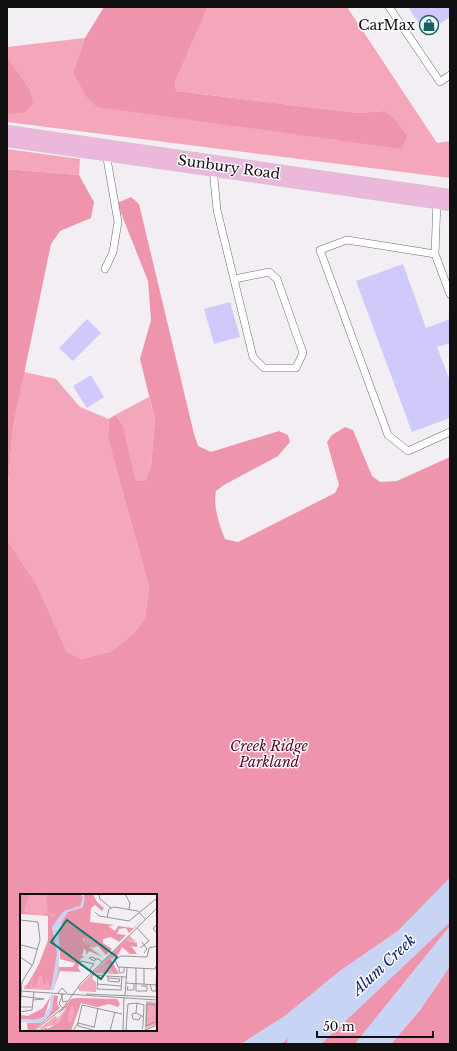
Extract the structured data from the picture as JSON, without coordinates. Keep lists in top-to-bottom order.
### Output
{
  "streets": {
    "main road": ["Sunbury Road"]
  },
  "water": ["Alum Creek"],
  "parks": ["Creek Ridge Parkland"],
  "places": {
    "shop": ["CarMax"]
  },
  "scale_bar": "50 m"
}
